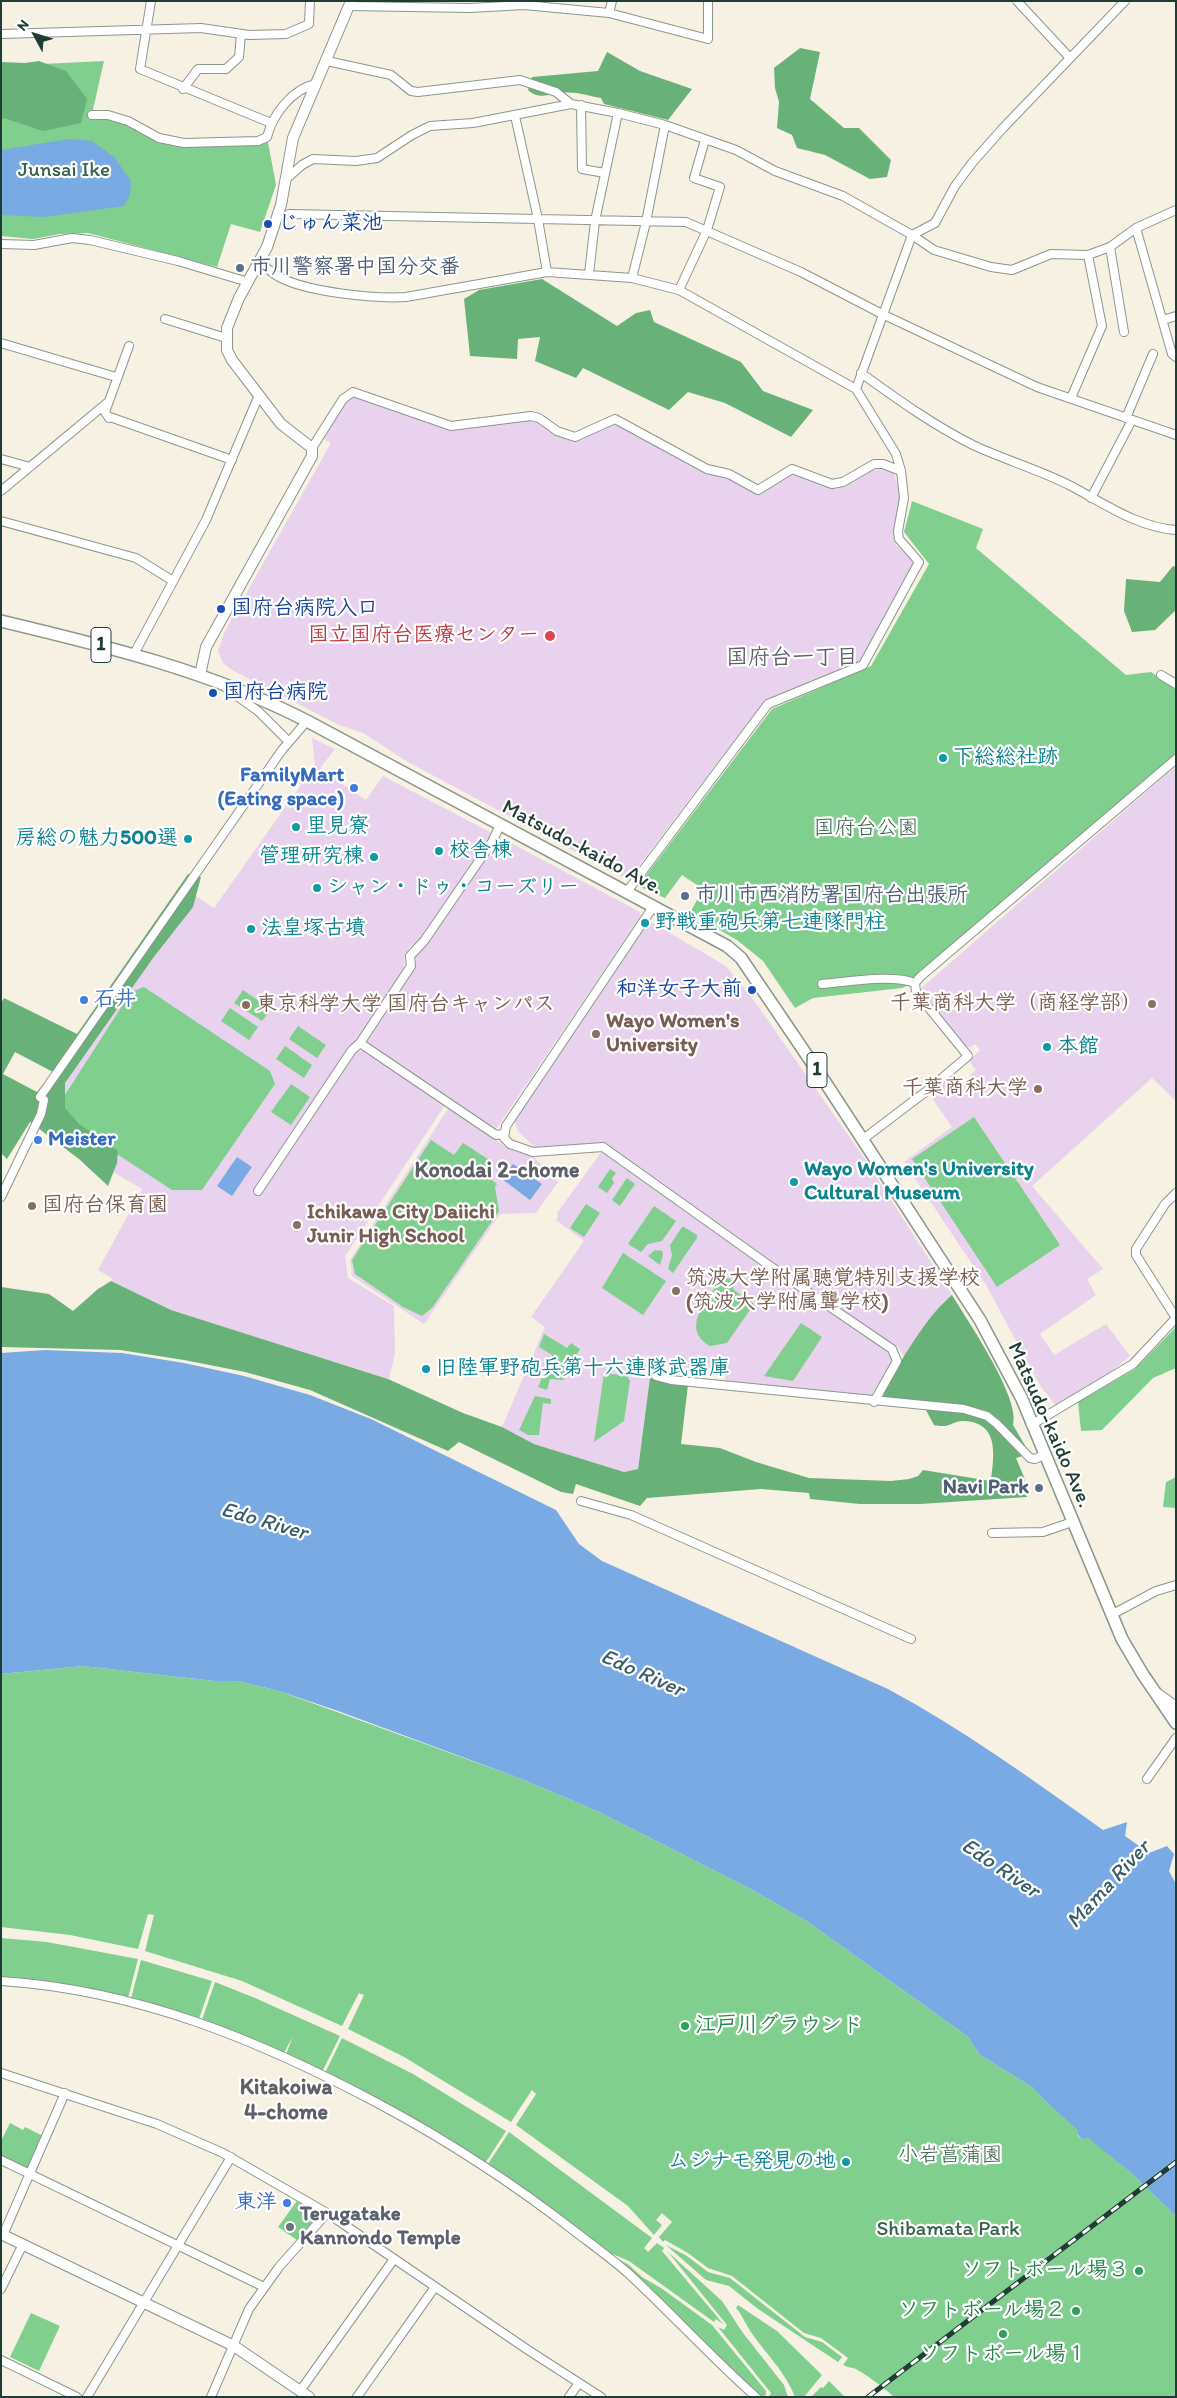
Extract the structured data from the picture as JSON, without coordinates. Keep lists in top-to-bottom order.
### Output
{
  "streets": {
    "main road": ["1", "Matsudo-kaido Ave."]
  },
  "districts": ["国府台一丁目", "Konodai 2-chome", "Kitakoiwa 4-chome"],
  "water": ["Edo River", "Mama River"],
  "parks": [
    "Junsai Ike",
    "国府台公園",
    "小岩菖蒲園",
    "Shibamata Park"
  ],
  "places": [
    "じゅん菜池",
    "市川警察署中国分交番",
    "国府台病院入口",
    "国立国府台医療センター",
    "国府台病院",
    "下総総社跡",
    "FamilyMart (Eating space)",
    "里見寮",
    "房総の魅力500選",
    "校舎棟",
    "管理研究棟",
    "シャン・ドゥ・コーズリー",
    "市川市西消防署国府台出張所",
    "野戦重砲兵第七連隊門柱",
    "法皇塚古墳",
    "和洋女子大前",
    "石井",
    "千葉商科大学（商経学部）",
    "東京科学大学 国府台キャンパス",
    "Wayo Women's University",
    "本館",
    "千葉商科大学",
    "Meister",
    "Wayo Women's University Cultural Museum",
    "国府台保育園",
    "Ichikawa City Daiichi Junir High School",
    "筑波大学附属聴覚特別支援学校 (筑波大学附属聾学校)",
    "旧陸軍野砲兵第十六連隊武器庫",
    "Navi Park",
    "江戸川グラウンド",
    "ムジナモ発見の地",
    "東洋",
    "Terugatake Kannondo Temple",
    "ソフトボール場３",
    "ソフトボール場２",
    "ソフトボール場１"
  ],
  "north": "top left"
}
